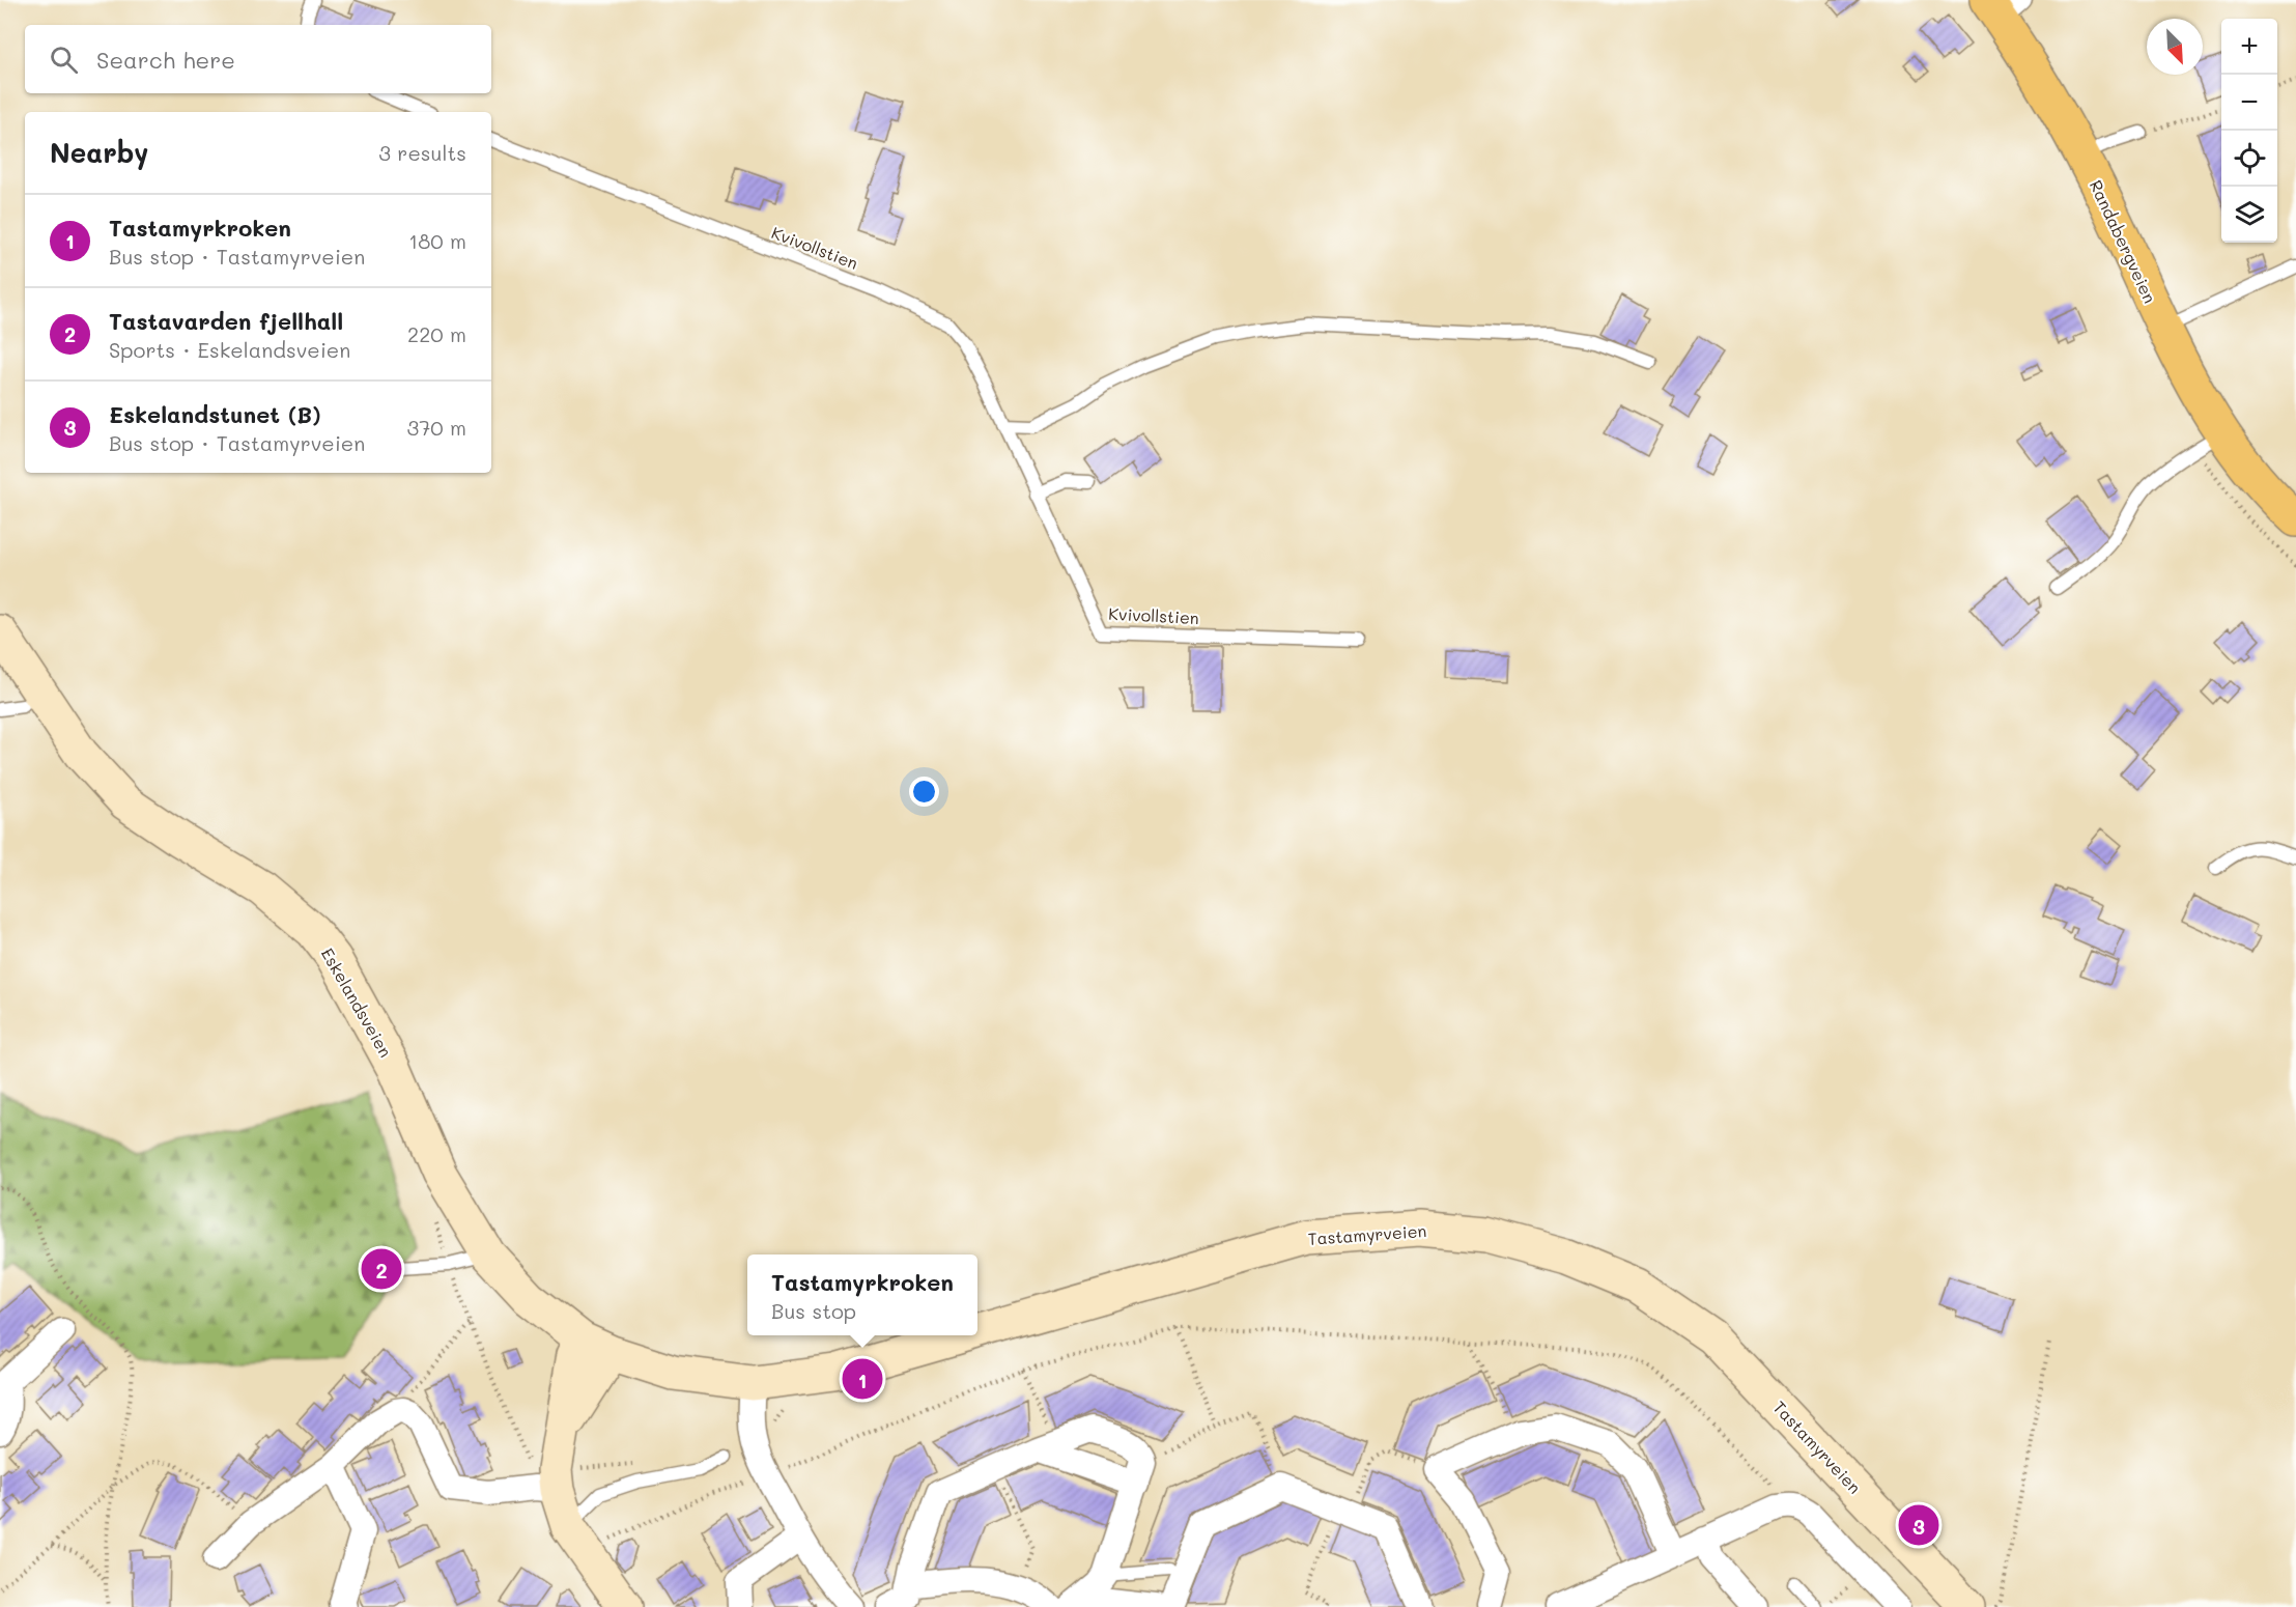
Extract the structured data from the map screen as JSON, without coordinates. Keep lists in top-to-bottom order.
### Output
{
  "streets": {
    "highway": ["Randabergveien"],
    "main road": ["Eskelandsveien", "Tastamyrveien"],
    "lane": ["Kvivollstien"]
  },
  "crossings": [
    ["Eskelandsveien", "Tastamyrveien"]
  ],
  "north": "bottom right",
  "page": {
    "map_buttons": ["+", "−"],
    "search": "Search here",
    "heading": ["Nearby", "3 results"],
    "list": [
      {
        "mark": "1",
        "name": "Tastamyrkroken",
        "note": "Bus stop · Tastamyrveien",
        "value": "180 m"
      },
      {
        "mark": "2",
        "name": "Tastavarden fjellhall",
        "note": "Sports · Eskelandsveien",
        "value": "220 m"
      },
      {
        "mark": "3",
        "name": "Eskelandstunet (B)",
        "note": "Bus stop · Tastamyrveien",
        "value": "370 m"
      }
    ],
    "pins": ["2", "1", "3"],
    "popup": ["Tastamyrkroken", "Bus stop"]
  }
}
